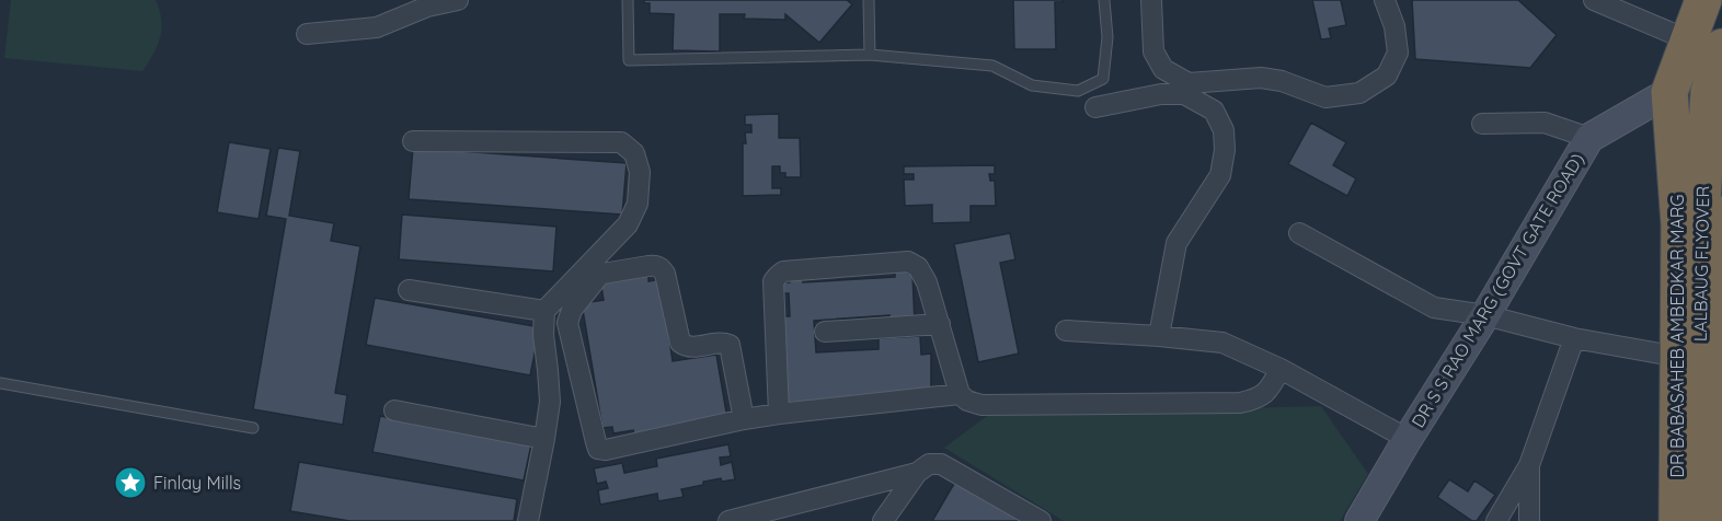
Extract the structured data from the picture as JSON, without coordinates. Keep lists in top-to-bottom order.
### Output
{
  "streets": {
    "highway": ["LALBAUG FLYOVER", "DR BABASAHEB AMBEDKAR MARG"],
    "main road": ["DR S S RAO MARG (GOVT GATE ROAD)"]
  },
  "crossings": [
    ["LALBAUG FLYOVER", "DR BABASAHEB AMBEDKAR MARG"],
    ["DR S S RAO MARG (GOVT GATE ROAD)", "DR BABASAHEB AMBEDKAR MARG"]
  ],
  "places": {
    "place": ["Finlay Mills"]
  }
}
